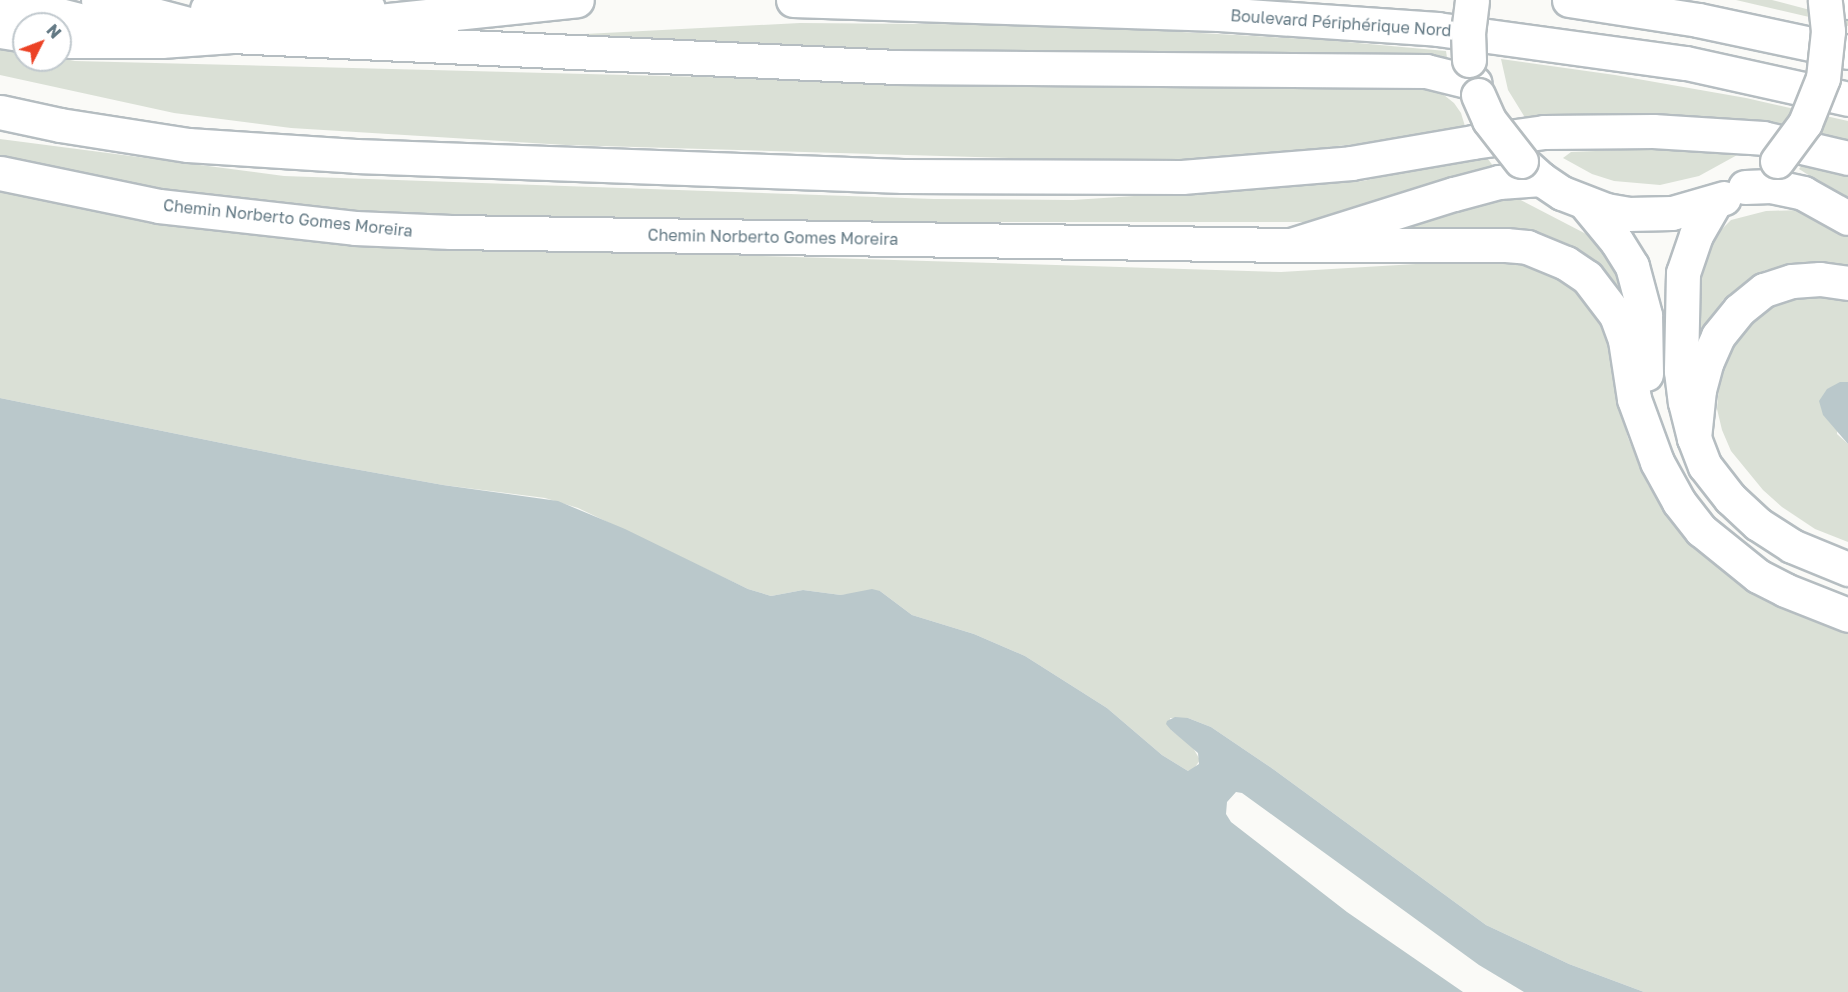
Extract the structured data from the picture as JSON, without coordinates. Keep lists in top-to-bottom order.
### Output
{
  "streets": {
    "main road": ["Boulevard Périphérique Nord", "Chemin Norberto Gomes Moreira"]
  },
  "north": "top right"
}
